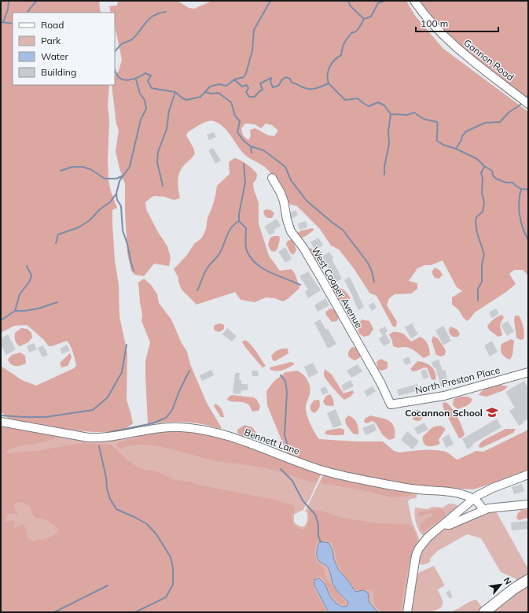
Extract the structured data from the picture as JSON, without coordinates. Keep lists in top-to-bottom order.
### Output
{
  "streets": {
    "street": [
      "Gannon Road",
      "West Cooper Avenue",
      "North Preston Place",
      "Bennett Lane"
    ]
  },
  "crossings": [
    ["West Cooper Avenue", "North Preston Place"]
  ],
  "places": {
    "school or university": ["Cocannon School"]
  },
  "legend": [
    "Road",
    "Park",
    "Water",
    "Building"
  ],
  "scale_bar": "100 m",
  "north": "top right"
}
